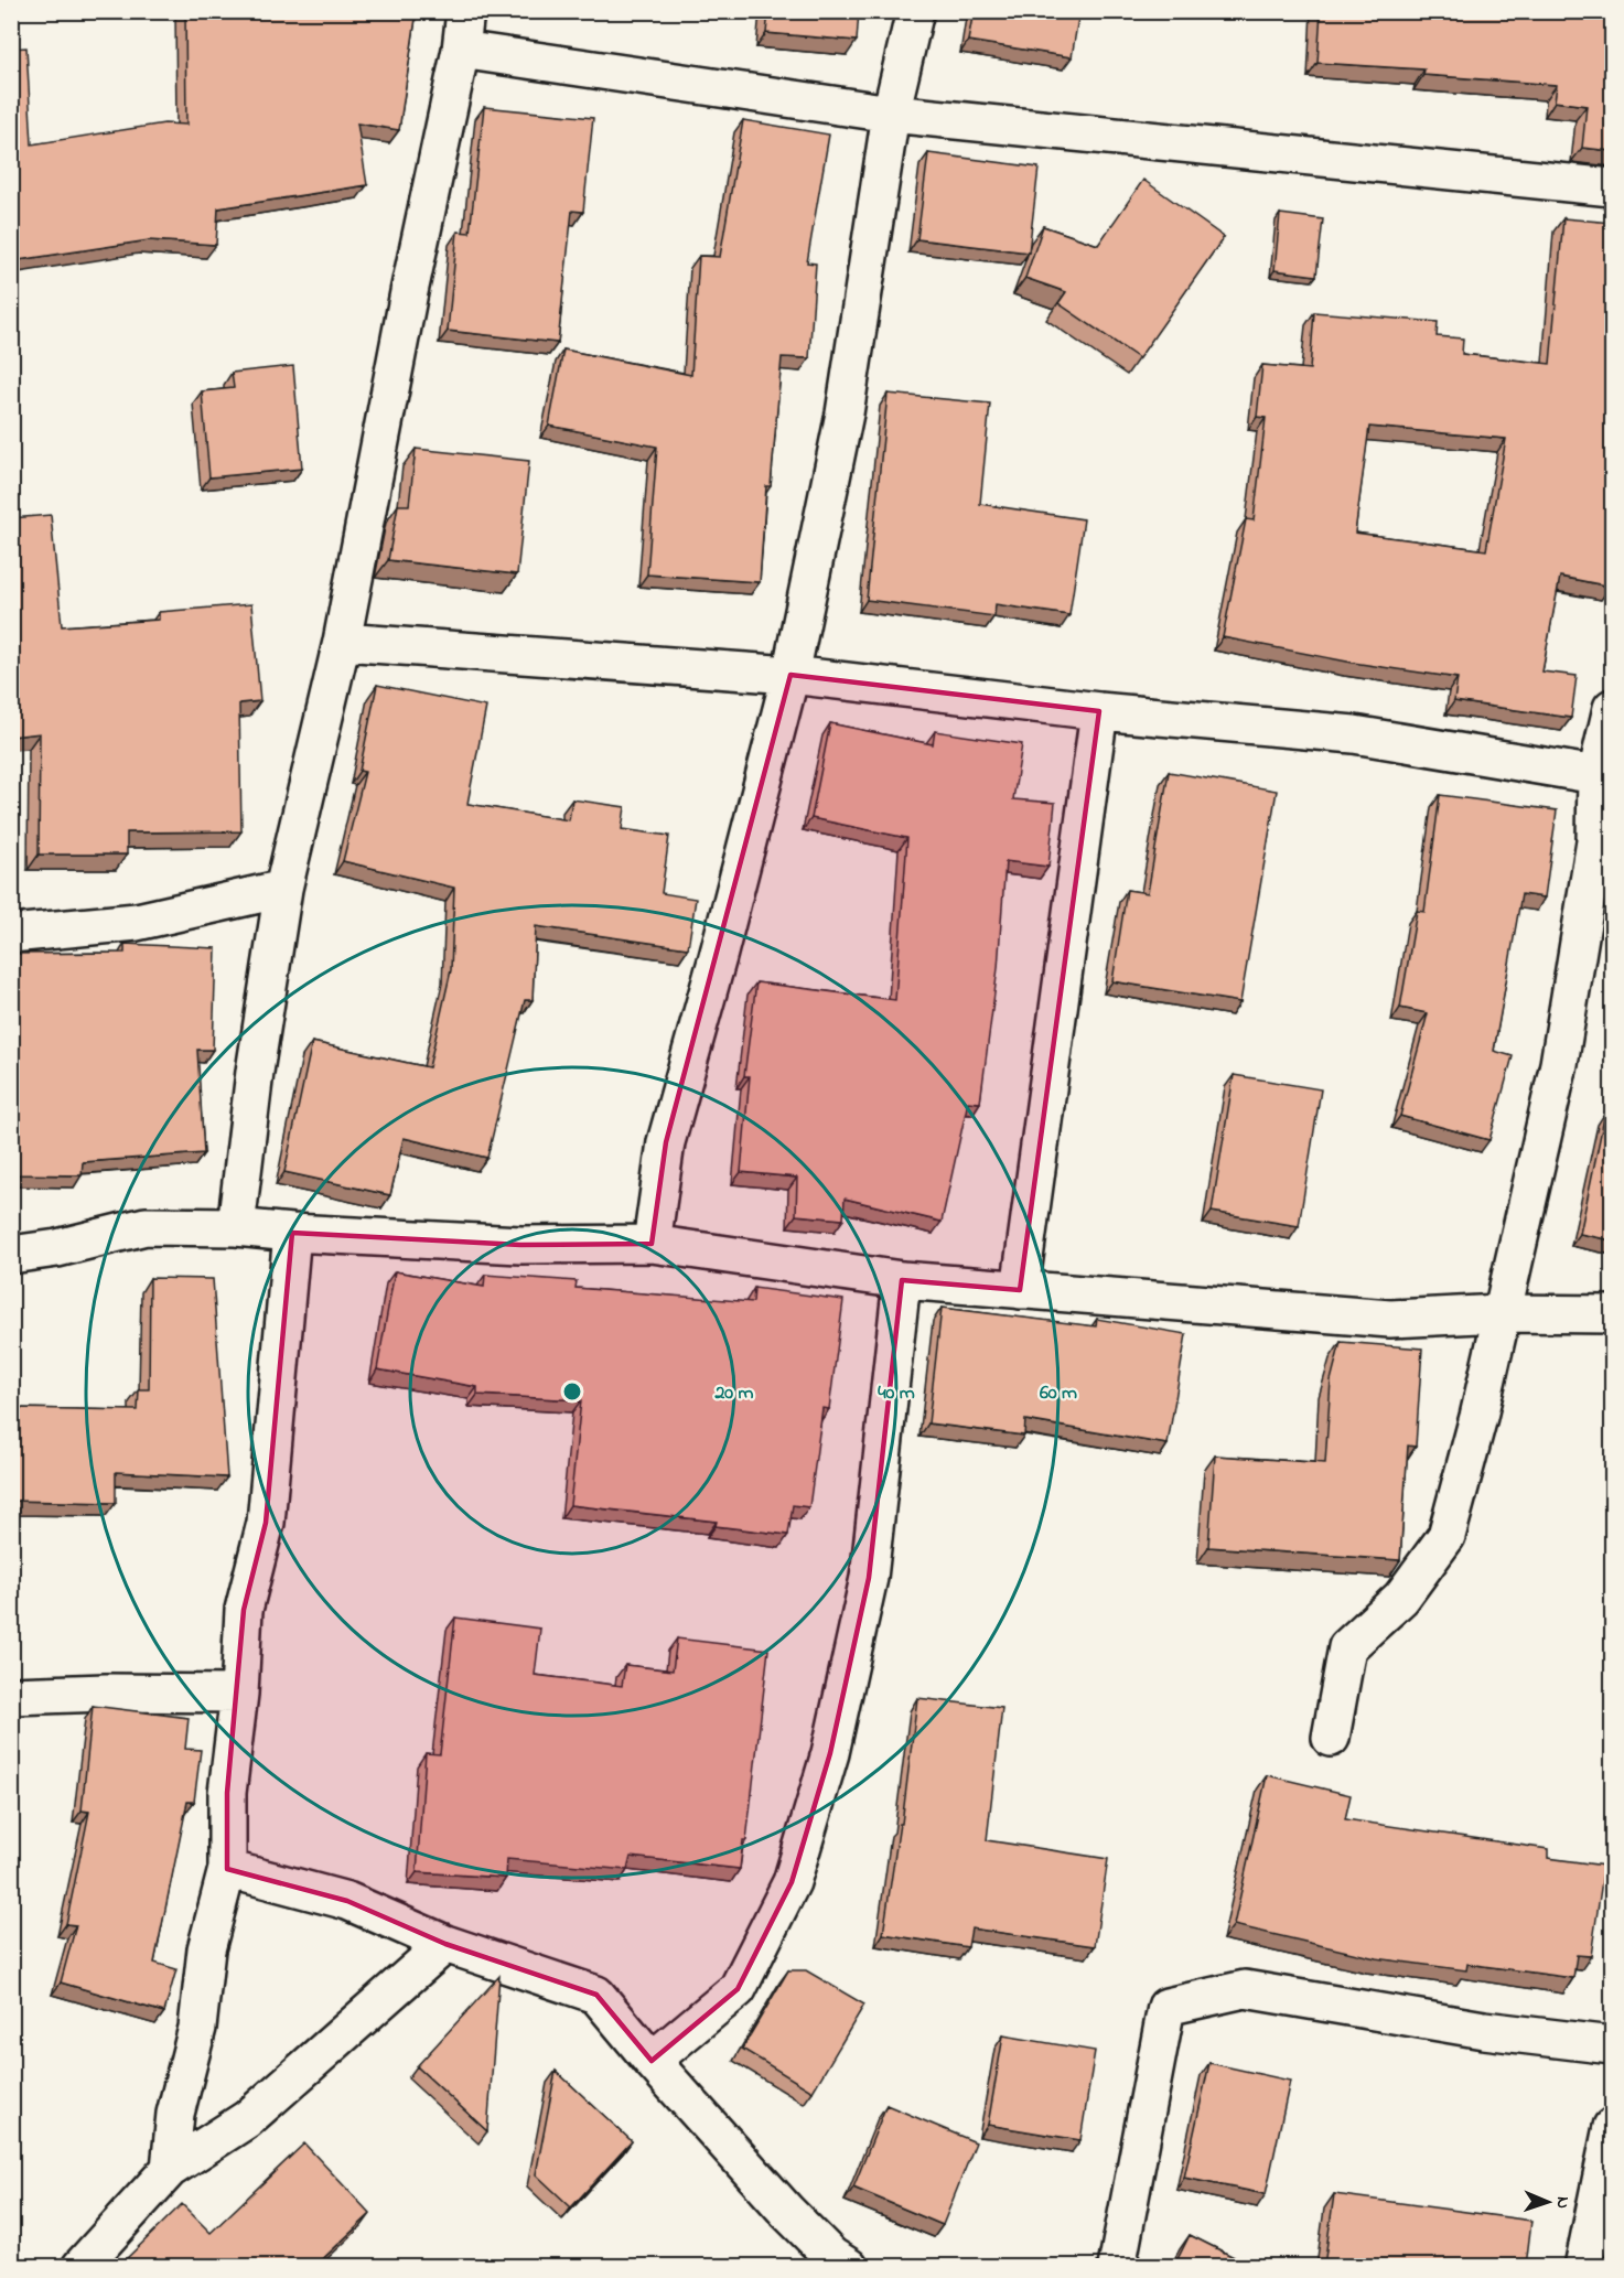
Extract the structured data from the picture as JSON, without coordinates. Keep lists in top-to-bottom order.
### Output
{
  "north": "right",
  "rings": ["20 m", "40 m", "60 m"]
}
